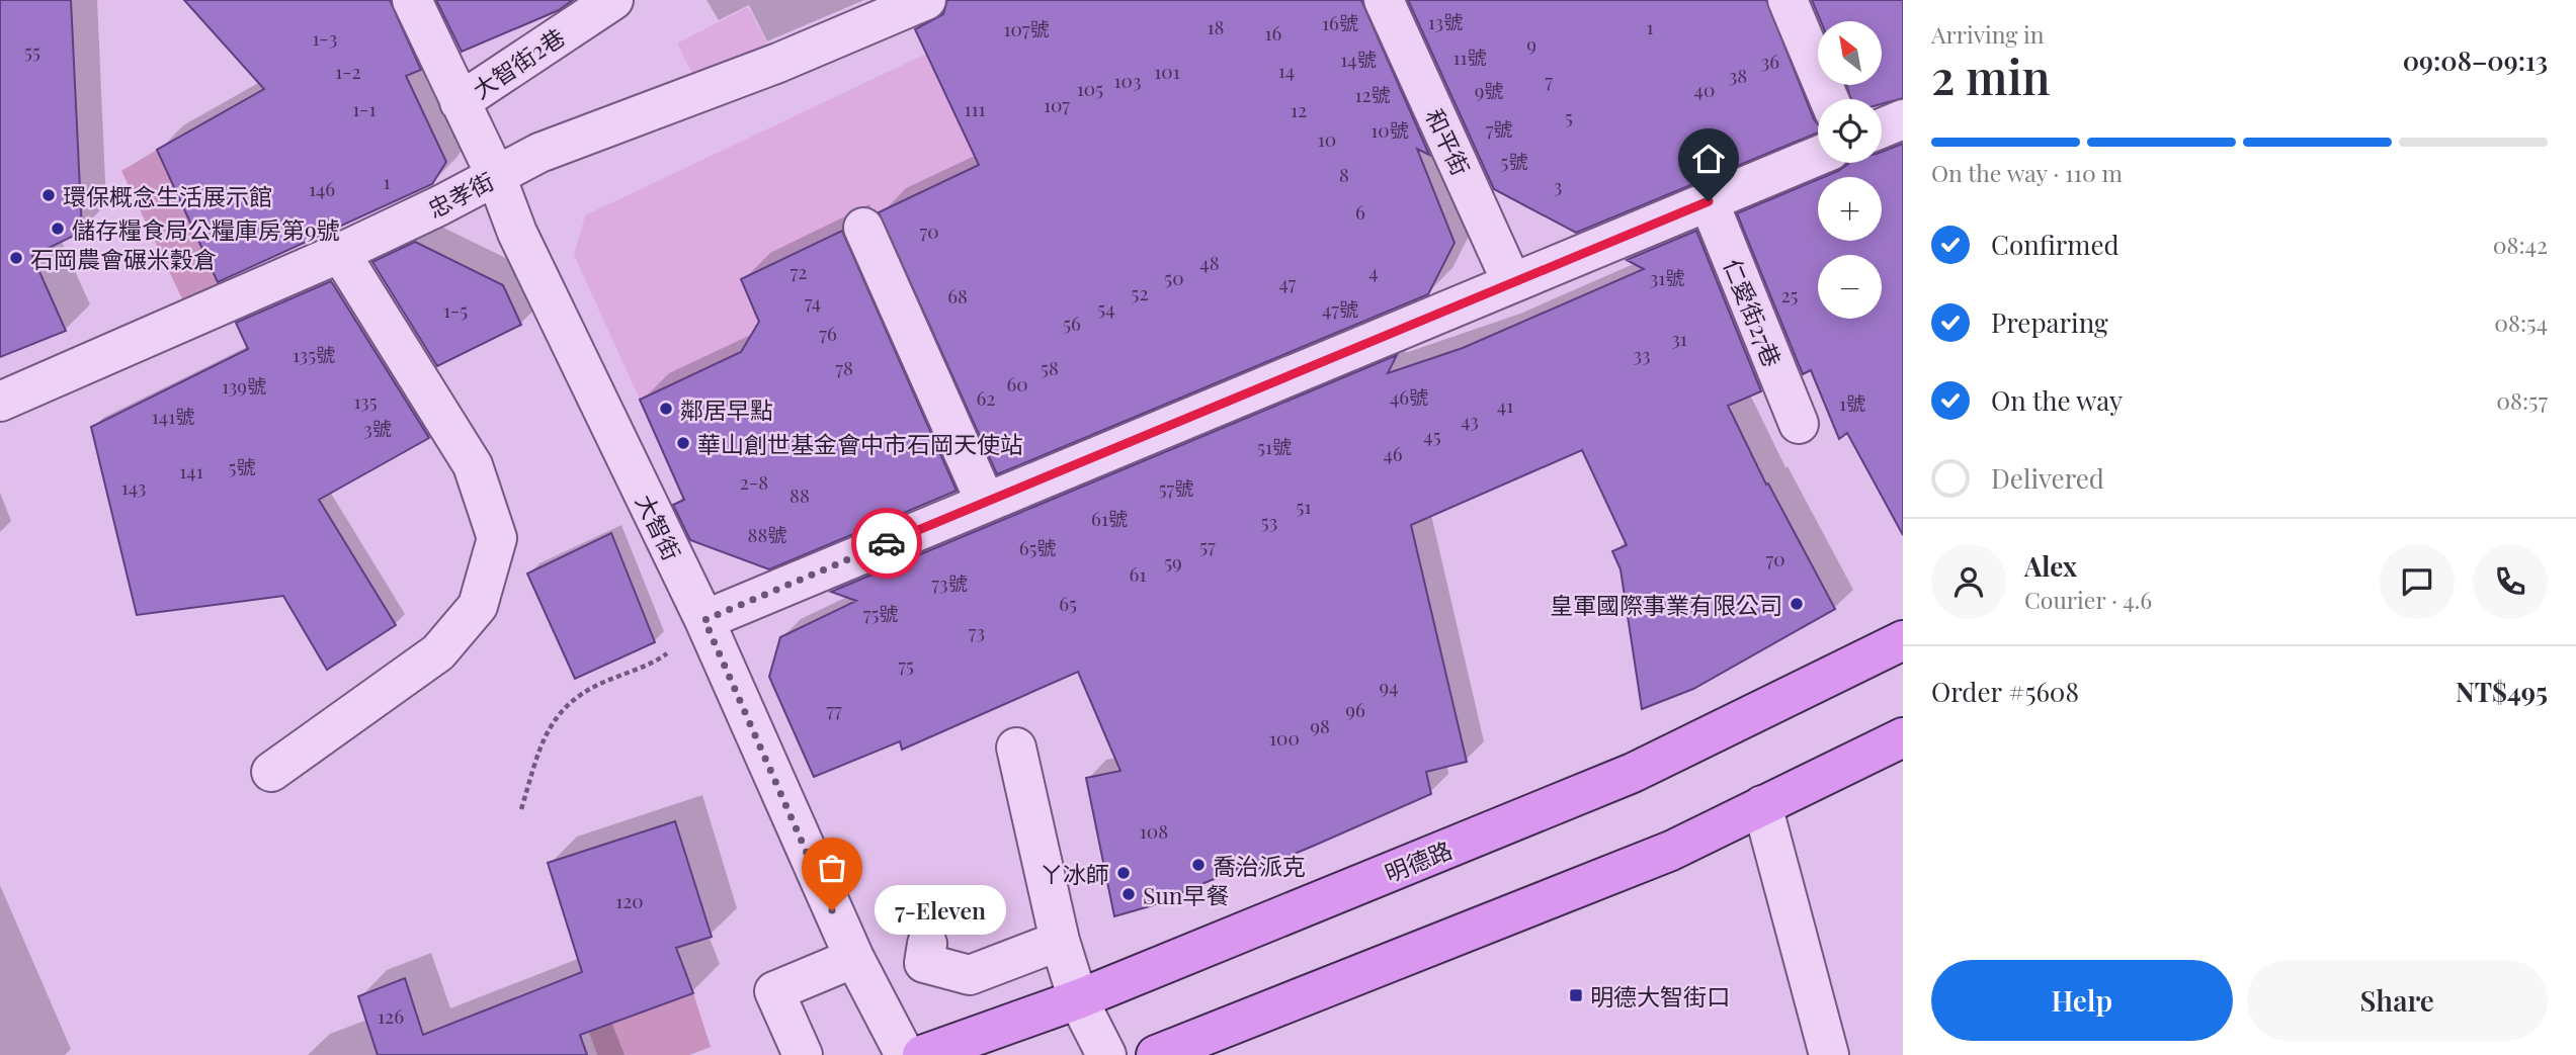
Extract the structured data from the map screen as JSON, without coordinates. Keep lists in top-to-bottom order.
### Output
{
  "streets": {
    "main road": ["明德路"],
    "street": [
      "大智街2巷",
      "和平街",
      "忠孝街",
      "仁愛街27巷",
      "大智街"
    ]
  },
  "crossings": [
    ["大智街2巷", "大智街"],
    ["忠孝街", "大智街"]
  ],
  "places": {
    "other": [
      "環保概念生活展示館",
      "儲存糧食局公糧庫房第9號",
      "石岡農會碾米穀倉",
      "鄰居早點",
      "華山創世基金會中市石岡天使站",
      "皇軍國際事業有限公司",
      "喬治派克",
      "ㄚ冰師",
      "Sun早餐",
      "7-Eleven"
    ],
    "transit": ["明德大智街口"]
  },
  "house_numbers": [
    "13號",
    "16號",
    "18",
    "1",
    "107號",
    "16",
    "1-3",
    "9",
    "55",
    "11號",
    "14號",
    "36",
    "14",
    "1-2",
    "101",
    "38",
    "103",
    "7",
    "105",
    "40",
    "9號",
    "12號",
    "107",
    "1-1",
    "111",
    "12",
    "5",
    "7號",
    "10號",
    "10",
    "5號",
    "8",
    "1",
    "3",
    "146",
    "6",
    "70",
    "48",
    "72",
    "4",
    "50",
    "31號",
    "47",
    "52",
    "25",
    "68",
    "74",
    "54",
    "47號",
    "1-5",
    "56",
    "76",
    "31",
    "135號",
    "33",
    "78",
    "58",
    "60",
    "139號",
    "46號",
    "62",
    "135",
    "1號",
    "41",
    "141號",
    "43",
    "3號",
    "45",
    "51號",
    "46",
    "5號",
    "141",
    "2-8",
    "143",
    "57號",
    "88",
    "51",
    "61號",
    "53",
    "88號",
    "57",
    "65號",
    "70",
    "59",
    "61",
    "73號",
    "65",
    "75號",
    "73",
    "75",
    "94",
    "77",
    "96",
    "98",
    "100",
    "108",
    "120",
    "126"
  ],
  "north": "top left",
  "page": {
    "heading": ["2 min", "Arriving in", "09:08–09:13"],
    "panel": [
      "Alex",
      "Courier · 4.6",
      "Order #5608",
      "NT$495"
    ],
    "map_buttons": ["+", "−"],
    "bar": "On the way · 110 m",
    "list": [
      ["Confirmed", "08:42"],
      ["Preparing", "08:54"],
      ["On the way", "08:57"],
      "Delivered"
    ],
    "bubble": "7-Eleven",
    "buttons": ["Help", "Share"]
  }
}
